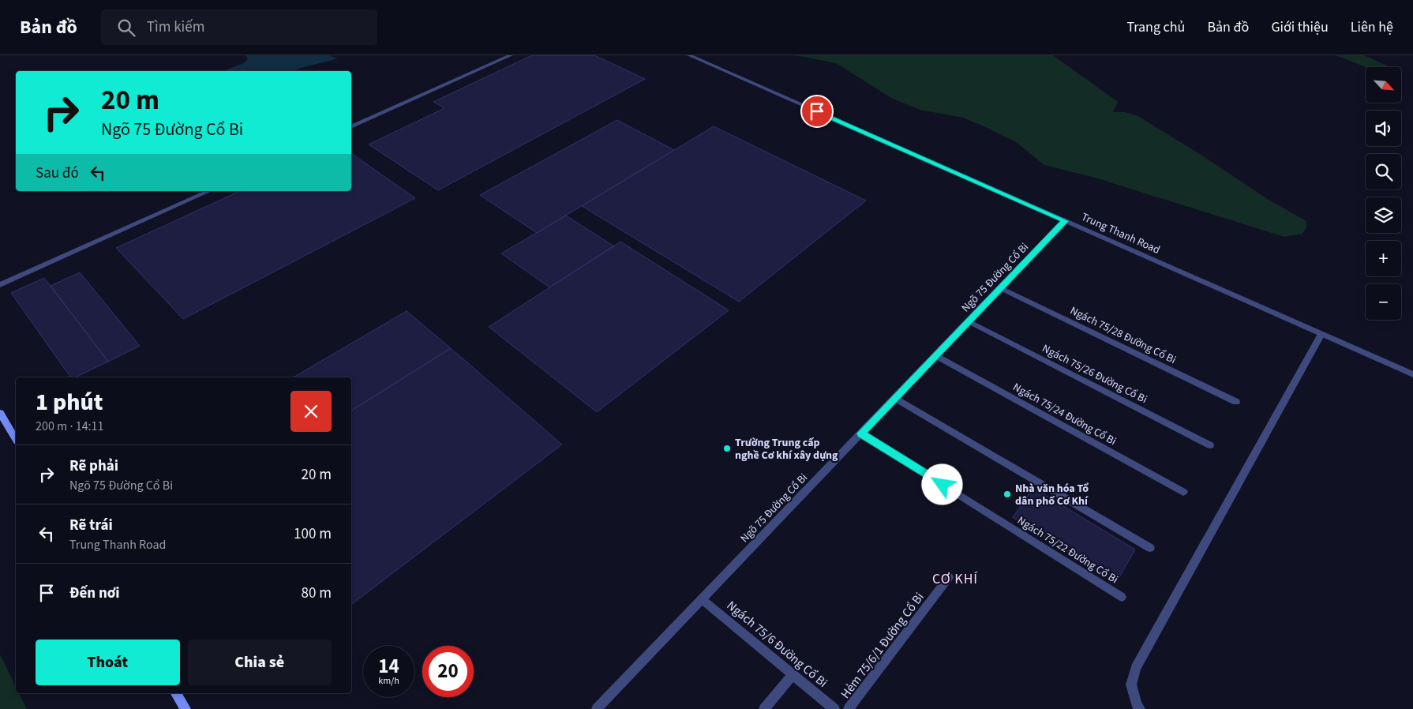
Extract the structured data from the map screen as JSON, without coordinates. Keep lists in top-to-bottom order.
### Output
{
  "streets": {
    "street": [
      "Trung Thanh Road",
      "Ngõ 75 Đường Cổ Bi",
      "Ngách 75/28 Đường Cổ Bi",
      "Ngách 75/26 Đường Cổ Bi",
      "Ngách 75/24 Đường Cổ Bi",
      "Ngách 75/22 Đường Cổ Bi",
      "Ngách 75/6 Đường Cổ Bi",
      "Hẻm 75/6/1 Đường Cổ Bi"
    ]
  },
  "crossings": [
    ["Trung Thanh Road", "Ngõ 75 Đường Cổ Bi"],
    ["Ngõ 75 Đường Cổ Bi", "Ngách 75/28 Đường Cổ Bi"],
    ["Ngõ 75 Đường Cổ Bi", "Ngách 75/26 Đường Cổ Bi"],
    ["Ngõ 75 Đường Cổ Bi", "Ngách 75/24 Đường Cổ Bi"],
    ["Ngõ 75 Đường Cổ Bi", "Ngách 75/22 Đường Cổ Bi"],
    ["Ngõ 75 Đường Cổ Bi", "Ngách 75/6 Đường Cổ Bi"]
  ],
  "districts": ["CƠ KHÍ"],
  "places": ["Trường Trung cấp nghề Cơ khí xây dựng", "Nhà văn hóa Tổ dân phố Cơ Khí"],
  "north": "bottom right",
  "page": {
    "header": "Bản đồ",
    "search": "Tìm kiếm",
    "nav": [
      "Trang chủ",
      "Bản đồ",
      "Giới thiệu",
      "Liên hệ"
    ],
    "map_buttons": ["+", "−"],
    "turn": ["20 m", "Ngõ 75 Đường Cổ Bi"],
    "then": "Sau đó",
    "heading": ["1 phút", "200 m · 14:11"],
    "list": [
      {
        "name": "Rẽ phải",
        "note": "Ngõ 75 Đường Cổ Bi",
        "value": "20 m"
      },
      {
        "name": "Rẽ trái",
        "note": "Trung Thanh Road",
        "value": "100 m"
      },
      {
        "name": "Đến nơi",
        "value": "80 m"
      }
    ],
    "buttons": ["Thoát", "Chia sẻ"],
    "speed": "14 km/h",
    "limit": "20"
  }
}
